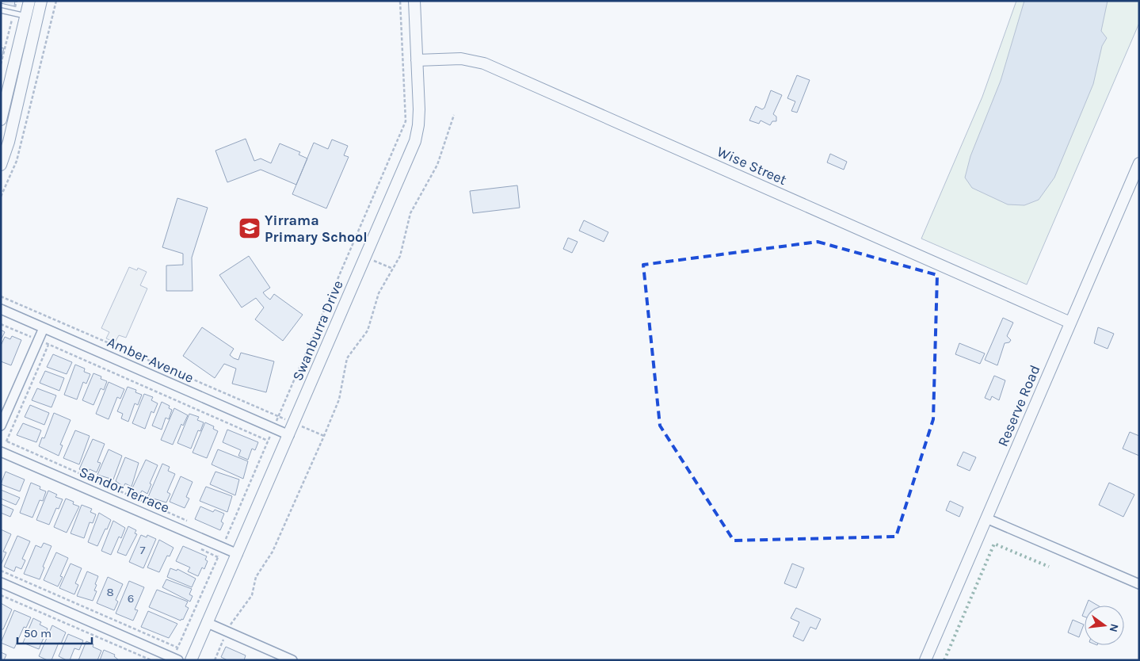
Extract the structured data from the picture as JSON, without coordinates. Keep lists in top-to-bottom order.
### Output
{
  "streets": {
    "street": [
      "Wise Street",
      "Swanburra Drive",
      "Amber Avenue",
      "Reserve Road",
      "Sandor Terrace"
    ]
  },
  "crossings": [
    ["Wise Street", "Swanburra Drive"],
    ["Wise Street", "Reserve Road"],
    ["Swanburra Drive", "Amber Avenue"],
    ["Swanburra Drive", "Sandor Terrace"]
  ],
  "places": {
    "school or university": ["Yirrama Primary School"]
  },
  "house_numbers": ["7", "8", "6"],
  "scale_bar": "50 m",
  "north": "right"
}
